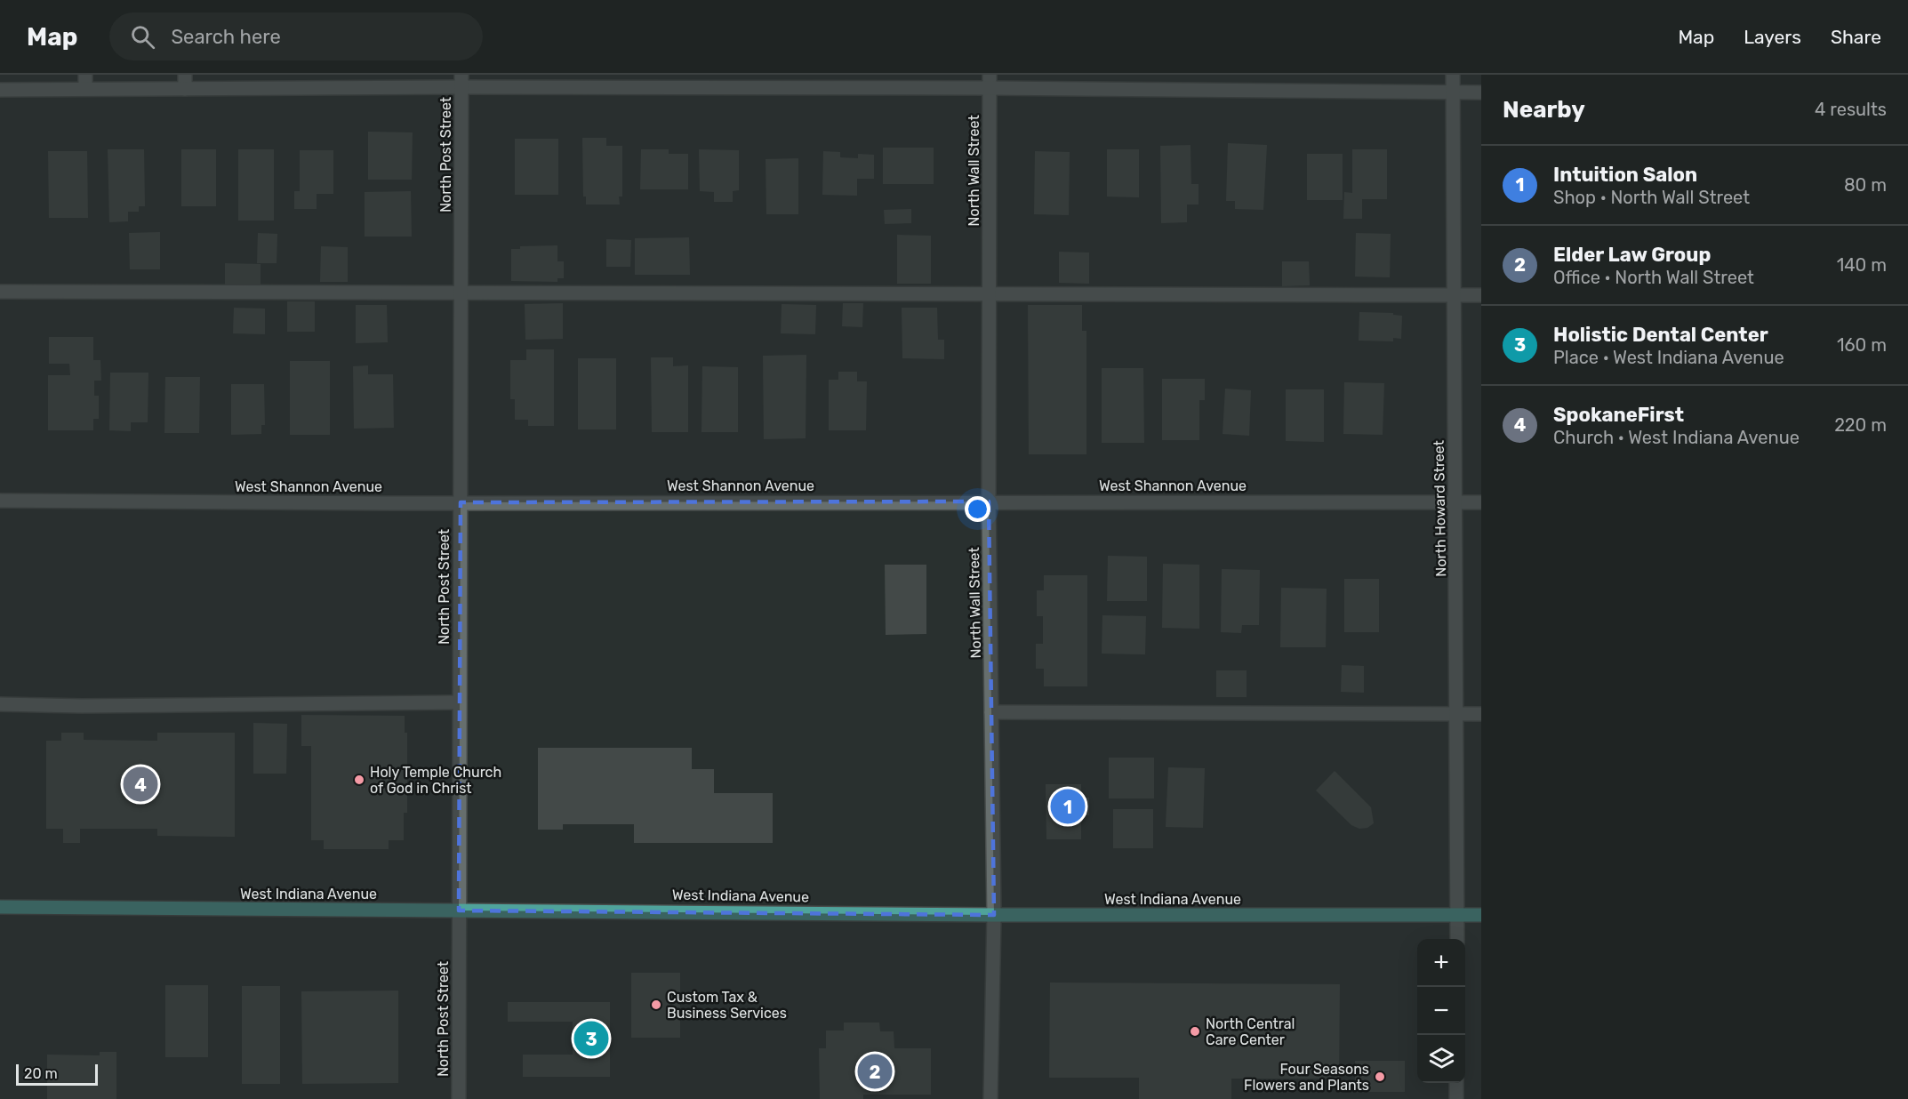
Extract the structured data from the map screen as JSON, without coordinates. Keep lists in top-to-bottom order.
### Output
{
  "streets": {
    "main road": ["West Indiana Avenue"],
    "street": [
      "North Post Street",
      "North Wall Street",
      "West Shannon Avenue",
      "North Howard Street"
    ]
  },
  "crossings": [
    ["North Post Street", "West Shannon Avenue"],
    ["North Post Street", "West Indiana Avenue"],
    ["North Wall Street", "West Shannon Avenue"],
    ["North Wall Street", "West Indiana Avenue"],
    ["West Shannon Avenue", "North Howard Street"],
    ["North Howard Street", "West Indiana Avenue"]
  ],
  "places": [
    "Holy Temple Church of God in Christ",
    "Custom Tax & Business Services",
    "North Central Care Center",
    "Four Seasons Flowers and Plants"
  ],
  "scale_bar": "20 m",
  "page": {
    "header": "Map",
    "search": "Search here",
    "nav": ["Map", "Layers", "Share"],
    "heading": ["Nearby", "4 results"],
    "list": [
      {
        "mark": "1",
        "name": "Intuition Salon",
        "note": "Shop · North Wall Street",
        "value": "80 m"
      },
      {
        "mark": "2",
        "name": "Elder Law Group",
        "note": "Office · North Wall Street",
        "value": "140 m"
      },
      {
        "mark": "3",
        "name": "Holistic Dental Center",
        "note": "Place · West Indiana Avenue",
        "value": "160 m"
      },
      {
        "mark": "4",
        "name": "SpokaneFirst",
        "note": "Church · West Indiana Avenue",
        "value": "220 m"
      }
    ],
    "pins": [
      "4",
      "1",
      "3",
      "2"
    ],
    "map_buttons": ["+", "−"],
    "scale": "20 m"
  }
}
